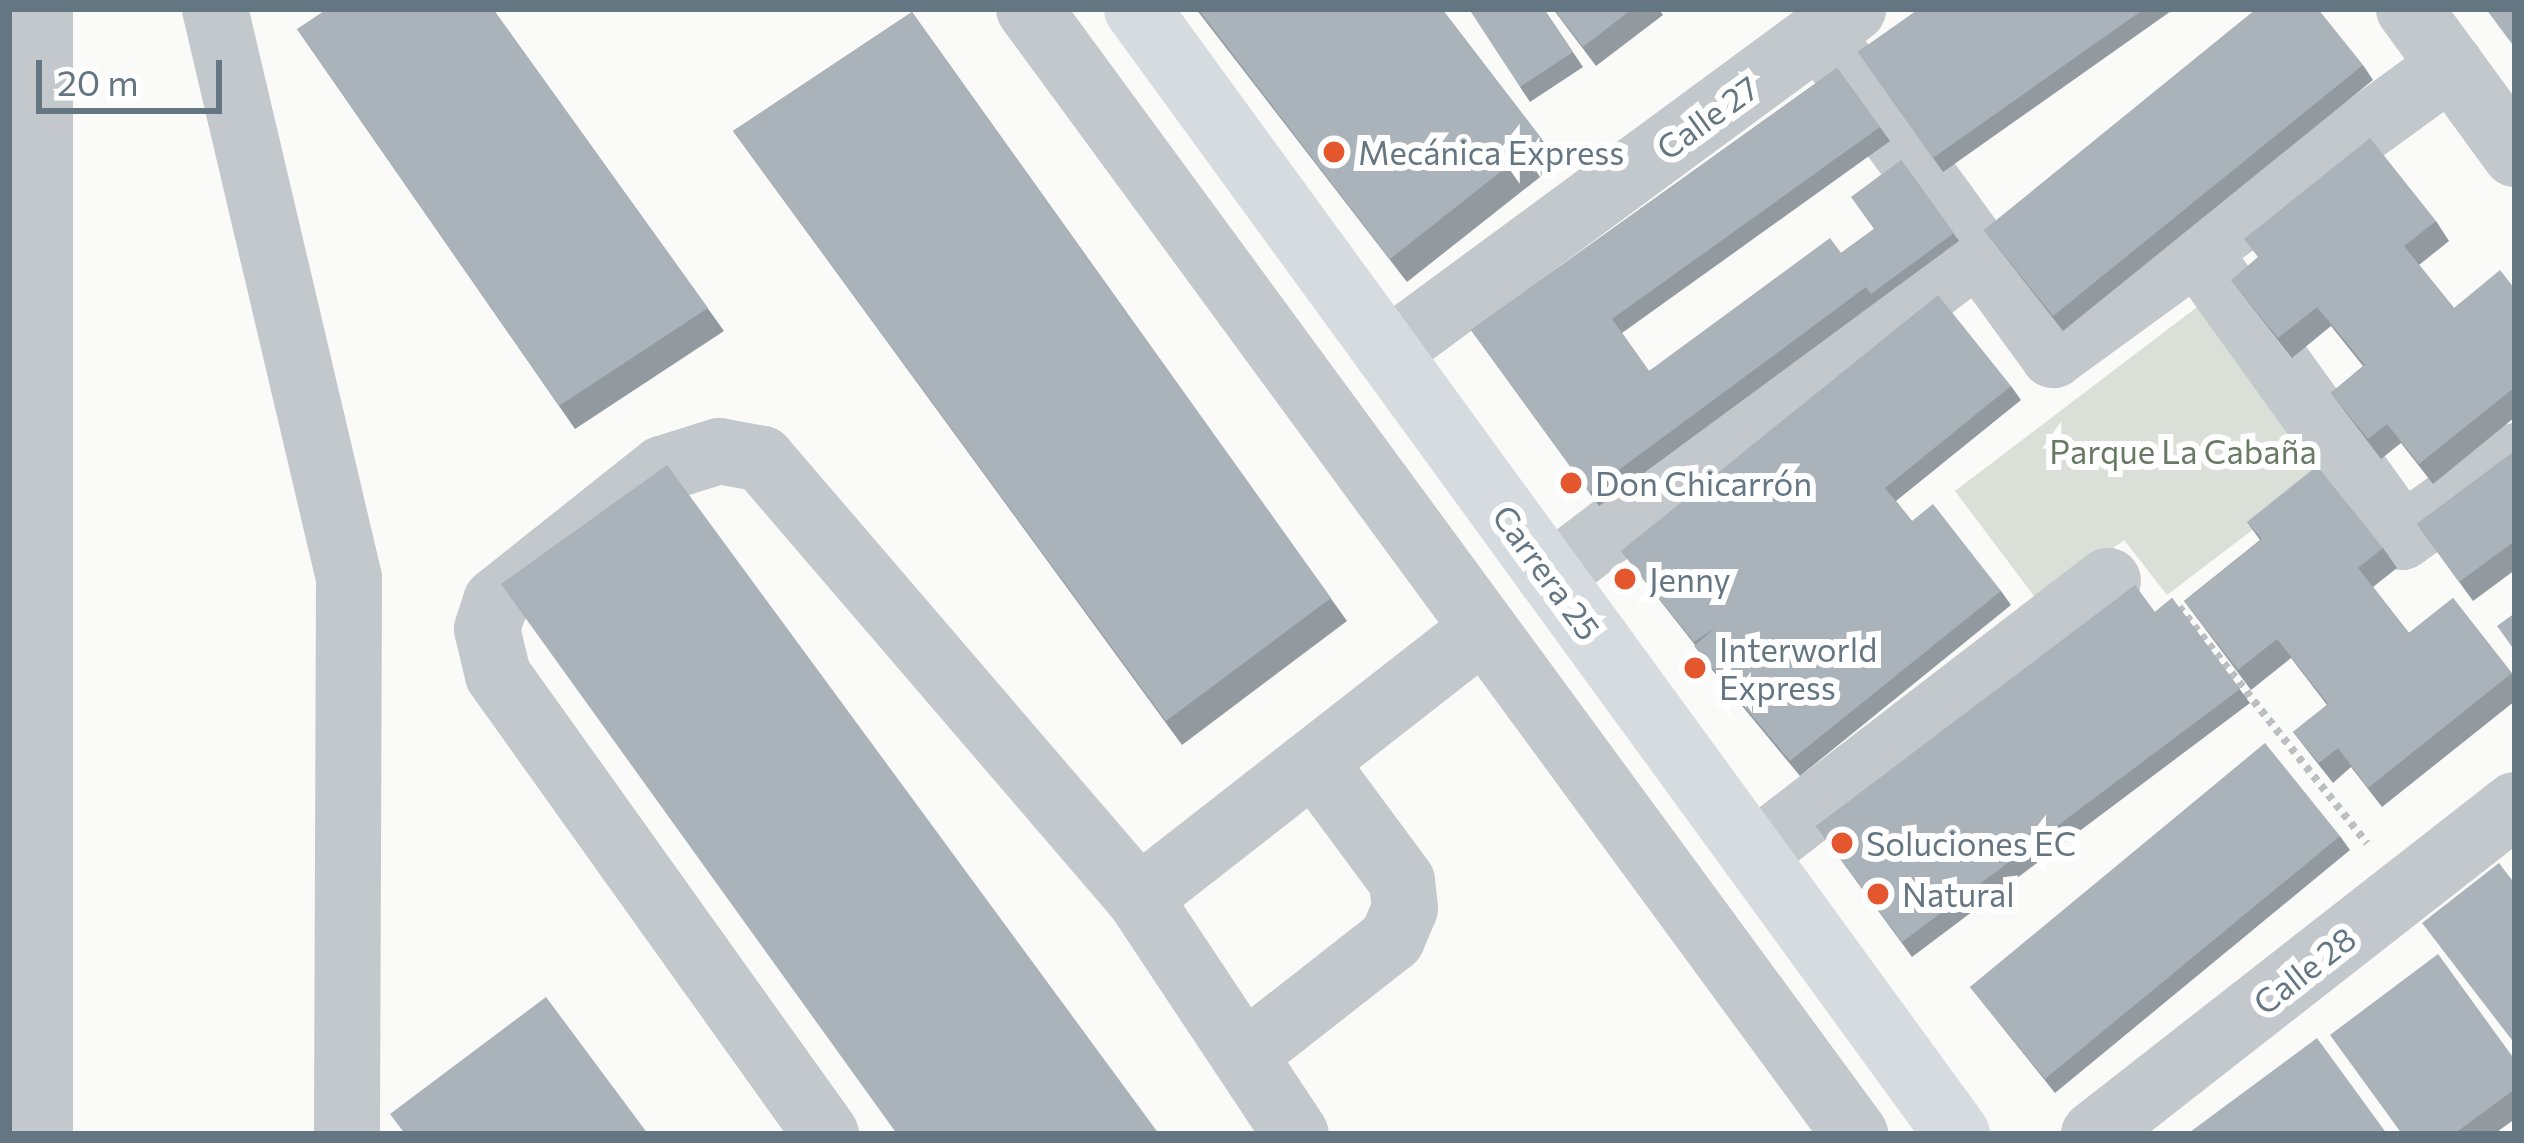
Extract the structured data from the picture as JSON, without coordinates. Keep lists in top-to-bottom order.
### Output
{
  "streets": {
    "main road": ["Carrera 25"],
    "street": ["Calle 27", "Calle 28"]
  },
  "crossings": [
    ["Calle 27", "Carrera 25"]
  ],
  "parks": ["Parque La Cabaña"],
  "places": [
    "Mecánica Express",
    "Don Chicarrón",
    "Jenny",
    "Interworld Express",
    "Soluciones EC",
    "Natural"
  ],
  "scale_bar": "20 m"
}
